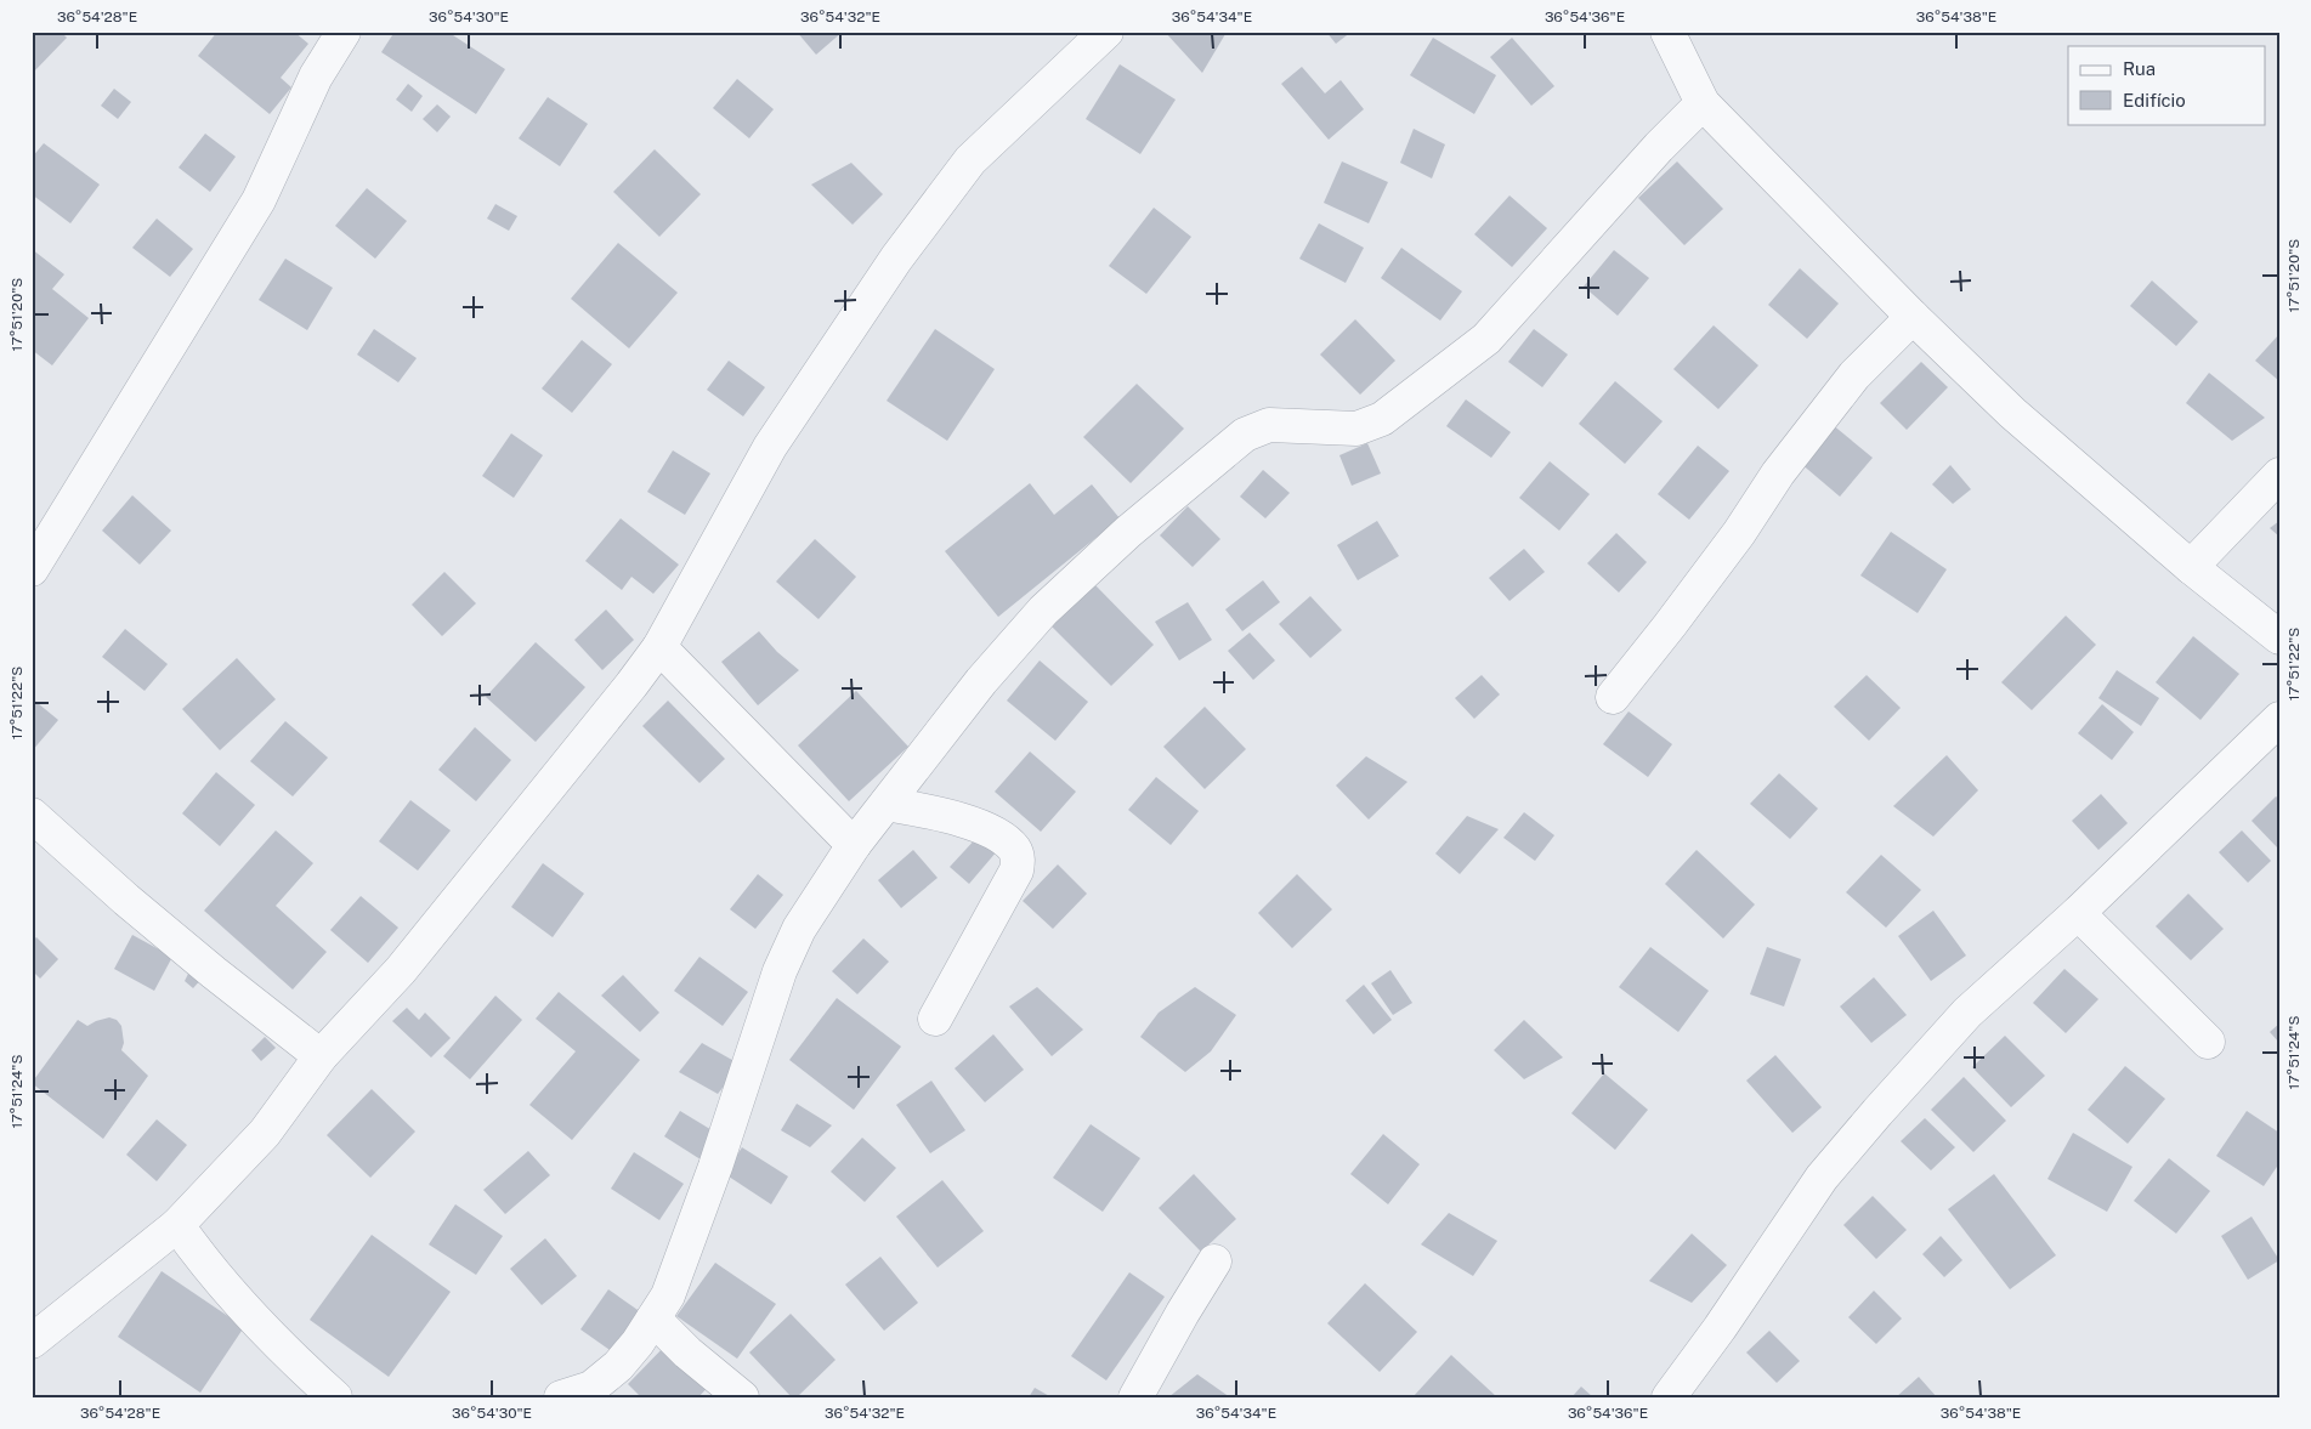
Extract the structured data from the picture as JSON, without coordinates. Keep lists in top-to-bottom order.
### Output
{
  "legend": ["Rua", "Edifício"],
  "coordinates": [
    "36°54'28\"E",
    "36°54'30\"E",
    "36°54'32\"E",
    "36°54'34\"E",
    "36°54'36\"E",
    "36°54'38\"E",
    "17°51'20\"S",
    "17°51'22\"S",
    "17°51'24\"S"
  ]
}
